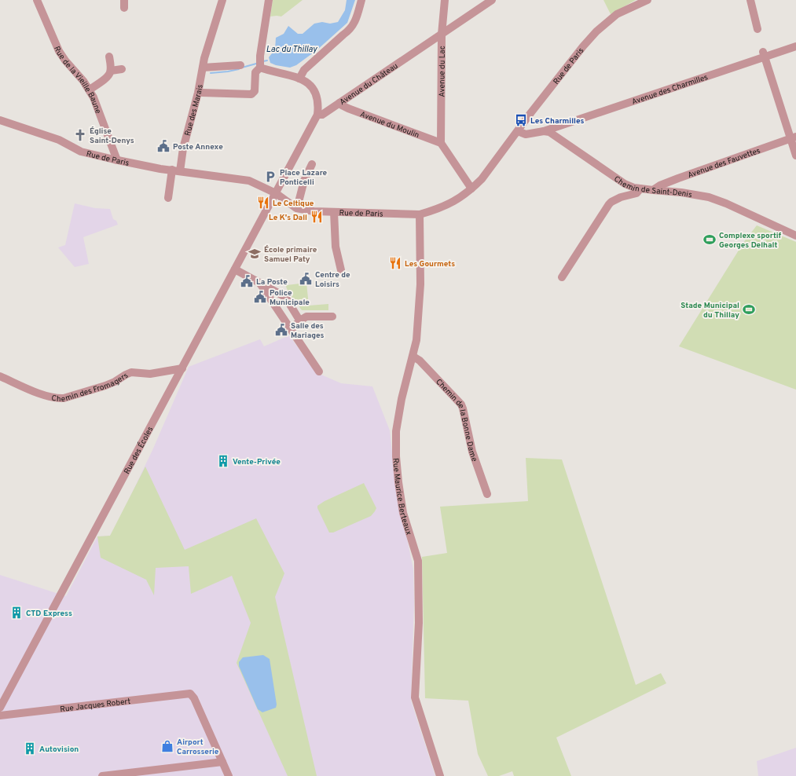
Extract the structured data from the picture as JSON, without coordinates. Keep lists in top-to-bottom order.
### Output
{
  "streets": {
    "street": [
      "Rue de Paris",
      "Avenue du Lac",
      "Rue de la Vieille Baune",
      "Avenue du Château",
      "Avenue des Charmilles",
      "Rue des Marais",
      "Avenue du Moulin",
      "Avenue des Fauvettes",
      "Chemin de Saint-Denis",
      "Chemin des Fromagers",
      "Chemin de la Bonne Dame",
      "Rue des Écoles",
      "Rue Maurice Berteaux",
      "Rue Jacques Robert"
    ]
  },
  "crossings": [
    ["Rue de Paris", "Rue de la Vieille Baune"],
    ["Rue de Paris", "Rue des Marais"],
    ["Rue de Paris", "Rue des Écoles"],
    ["Rue de Paris", "Rue Maurice Berteaux"],
    ["Avenue du Lac", "Avenue du Château"],
    ["Avenue du Lac", "Avenue du Moulin"],
    ["Avenue du Château", "Avenue du Moulin"],
    ["Avenue des Charmilles", "Chemin de Saint-Denis"],
    ["Avenue des Fauvettes", "Chemin de Saint-Denis"],
    ["Chemin des Fromagers", "Rue des Écoles"],
    ["Chemin de la Bonne Dame", "Rue Maurice Berteaux"]
  ],
  "water": ["Lac du Thillay"],
  "places": {
    "bus stop": ["Les Charmilles"],
    "church": ["Église Saint-Denys"],
    "public building": [
      "Poste Annexe",
      "Centre de Loisirs",
      "La Poste",
      "Police Municipale",
      "Salle des Mariages"
    ],
    "parking": ["Place Lazare Ponticelli"],
    "restaurant": ["Le Celtique", "Le K's Dall", "Les Gourmets"],
    "sports": ["Complexe sportif Georges Delhalt", "Stade Municipal du Thillay"],
    "school or university": ["École primaire Samuel Paty"],
    "building": ["Vente-Privée", "CTD Express", "Autovision"],
    "shop": ["Airport Carrosserie"]
  }
}
